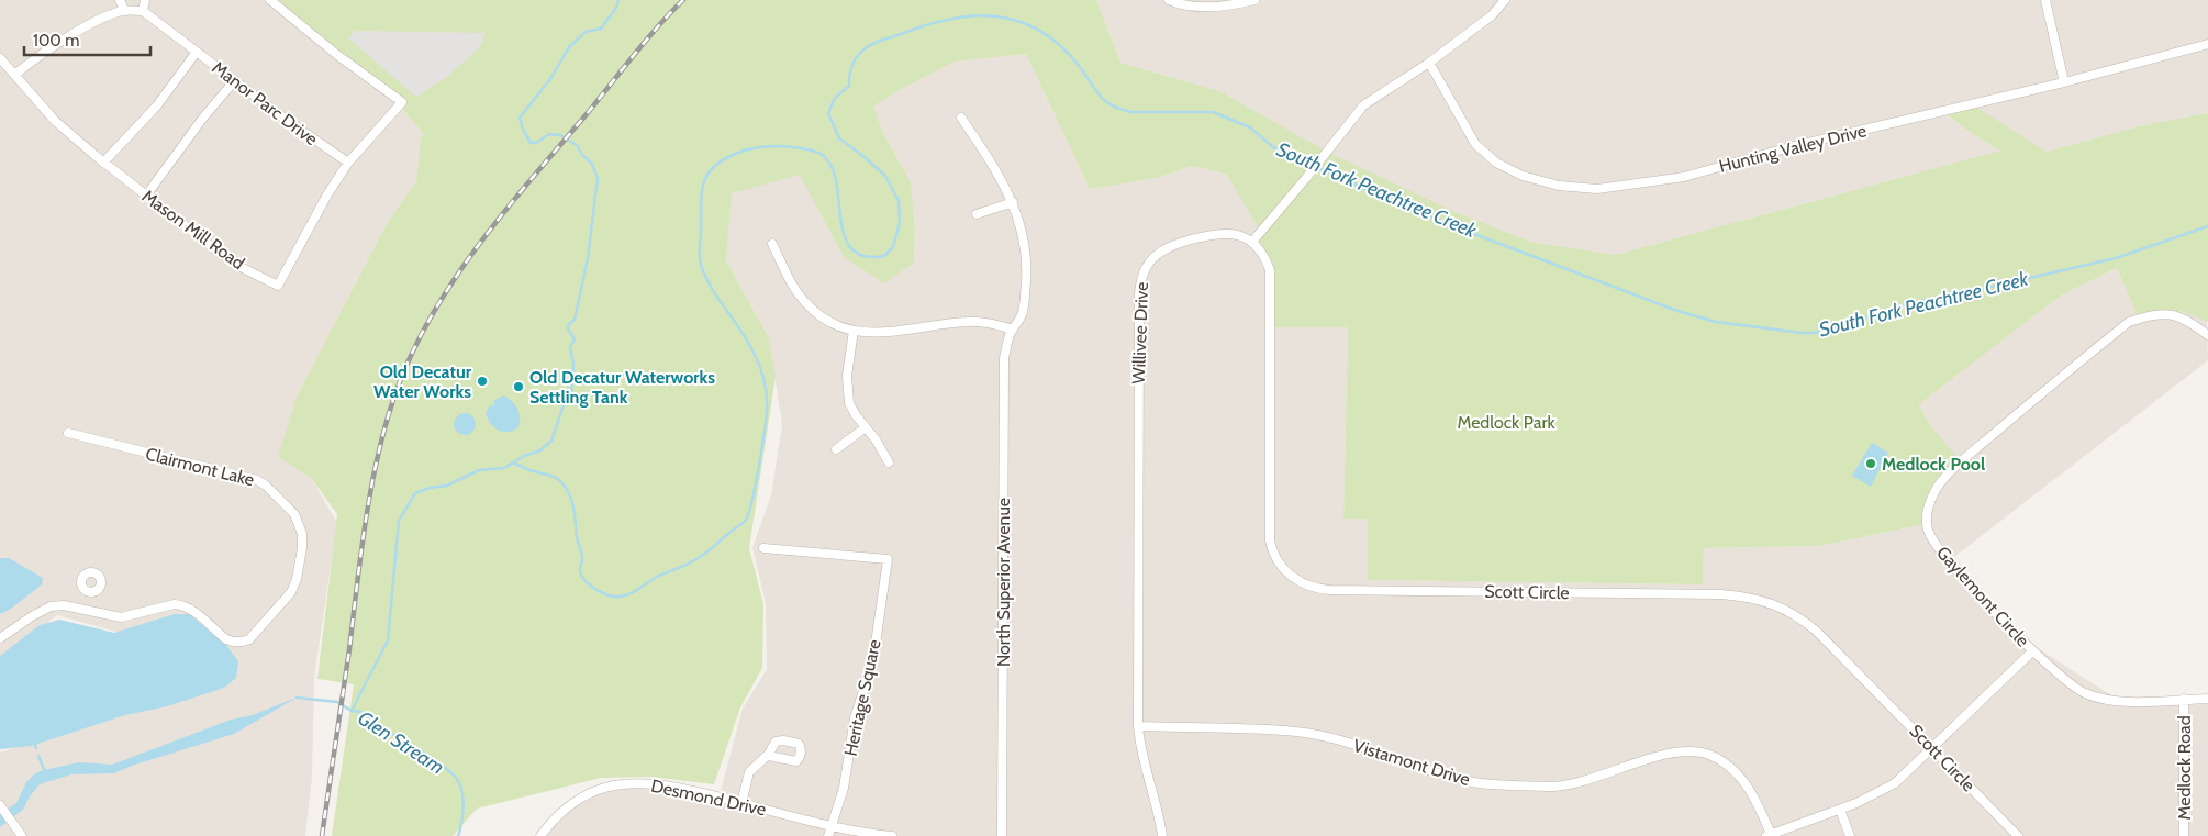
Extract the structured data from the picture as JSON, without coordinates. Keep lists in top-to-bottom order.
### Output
{
  "streets": {
    "street": [
      "Manor Parc Drive",
      "Hunting Valley Drive",
      "Mason Mill Road",
      "Willivee Drive",
      "Clairmont Lake",
      "North Superior Avenue",
      "Scott Circle",
      "Gaylemont Circle",
      "Heritage Square",
      "Vistamont Drive",
      "Medlock Road",
      "Desmond Drive"
    ]
  },
  "crossings": [
    ["Manor Parc Drive", "Mason Mill Road"],
    ["Willivee Drive", "Scott Circle"],
    ["Willivee Drive", "Vistamont Drive"],
    ["Gaylemont Circle", "Medlock Road"],
    ["Heritage Square", "Desmond Drive"]
  ],
  "water": ["South Fork Peachtree Creek", "Glen Stream"],
  "parks": ["Medlock Park"],
  "places": ["Old Decatur Water Works", "Old Decatur Waterworks Settling Tank", "Medlock Pool"],
  "scale_bar": "100 m"
}
